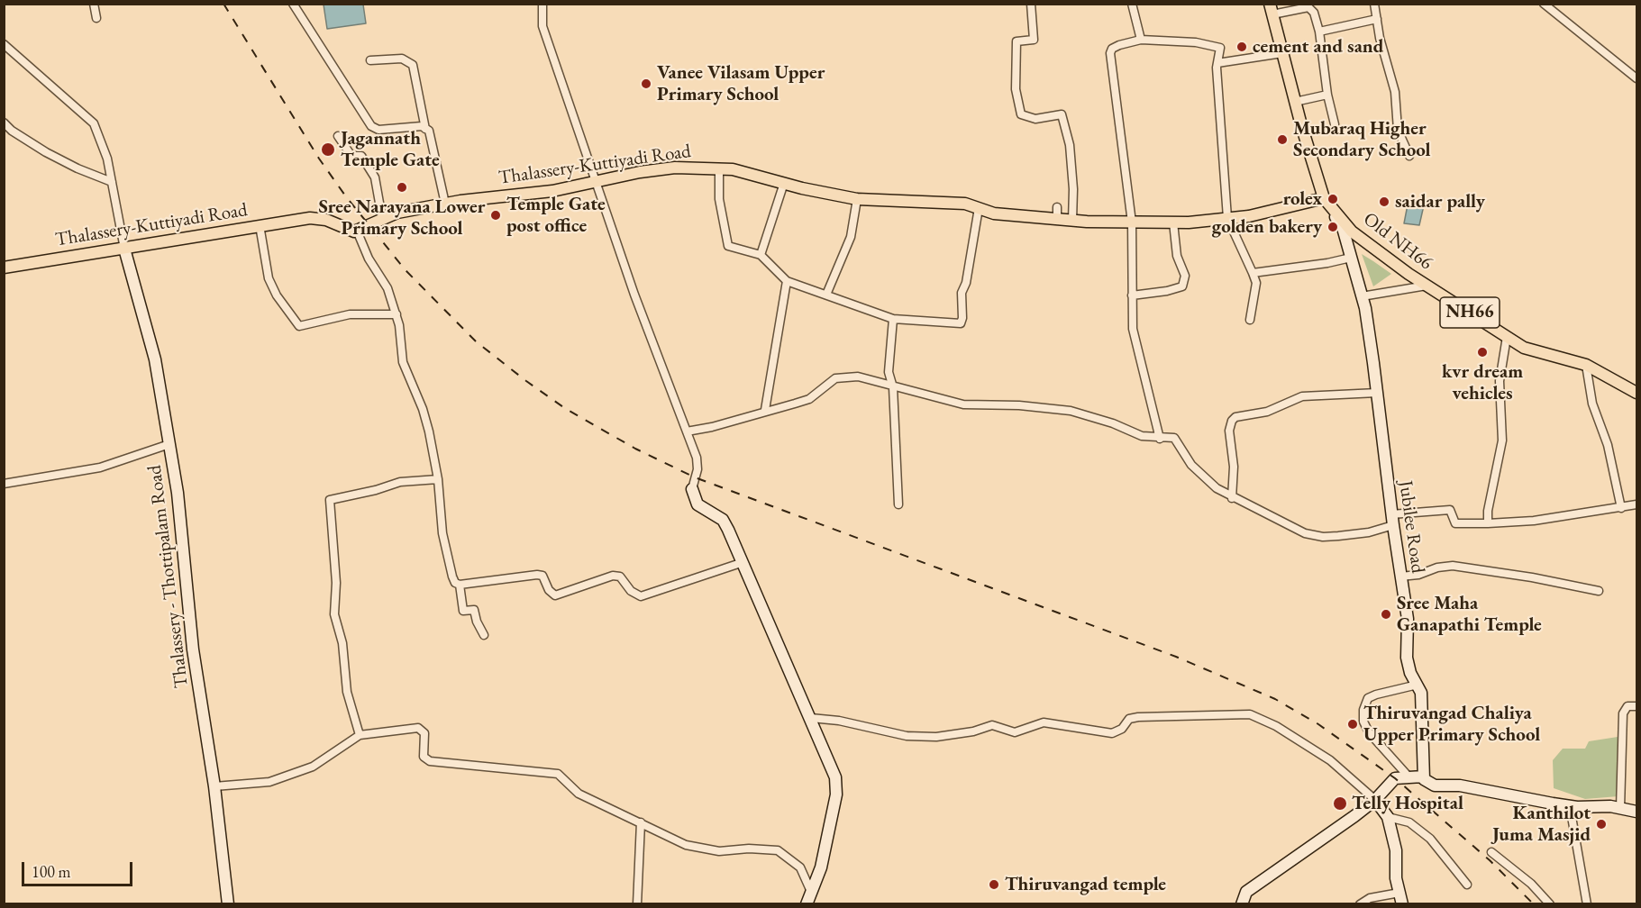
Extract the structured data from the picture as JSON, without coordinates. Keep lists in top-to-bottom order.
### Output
{
  "streets": {
    "main road": ["Thalassery-Kuttiyadi Road", "Old NH66", "NH66"],
    "street": ["Jubilee Road", "Thalassery - Thottipalam Road"]
  },
  "crossings": [
    ["Thalassery-Kuttiyadi Road", "Old NH66"],
    ["Thalassery-Kuttiyadi Road", "Jubilee Road"],
    ["Thalassery-Kuttiyadi Road", "Thalassery - Thottipalam Road"],
    ["Old NH66", "Jubilee Road"]
  ],
  "places": [
    "cement and sand",
    "Vanee Vilasam Upper Primary School",
    "Mubaraq Higher Secondary School",
    "Jagannath Temple Gate",
    "Sree Narayana Lower Primary School",
    "rolex",
    "saidar pally",
    "Temple Gate post office",
    "golden bakery",
    "kvr dream vehicles",
    "Sree Maha Ganapathi Temple",
    "Thiruvangad Chaliya Upper Primary School",
    "Telly Hospital",
    "Kanthilot Juma Masjid",
    "Thiruvangad temple"
  ],
  "scale_bar": "100 m"
}
